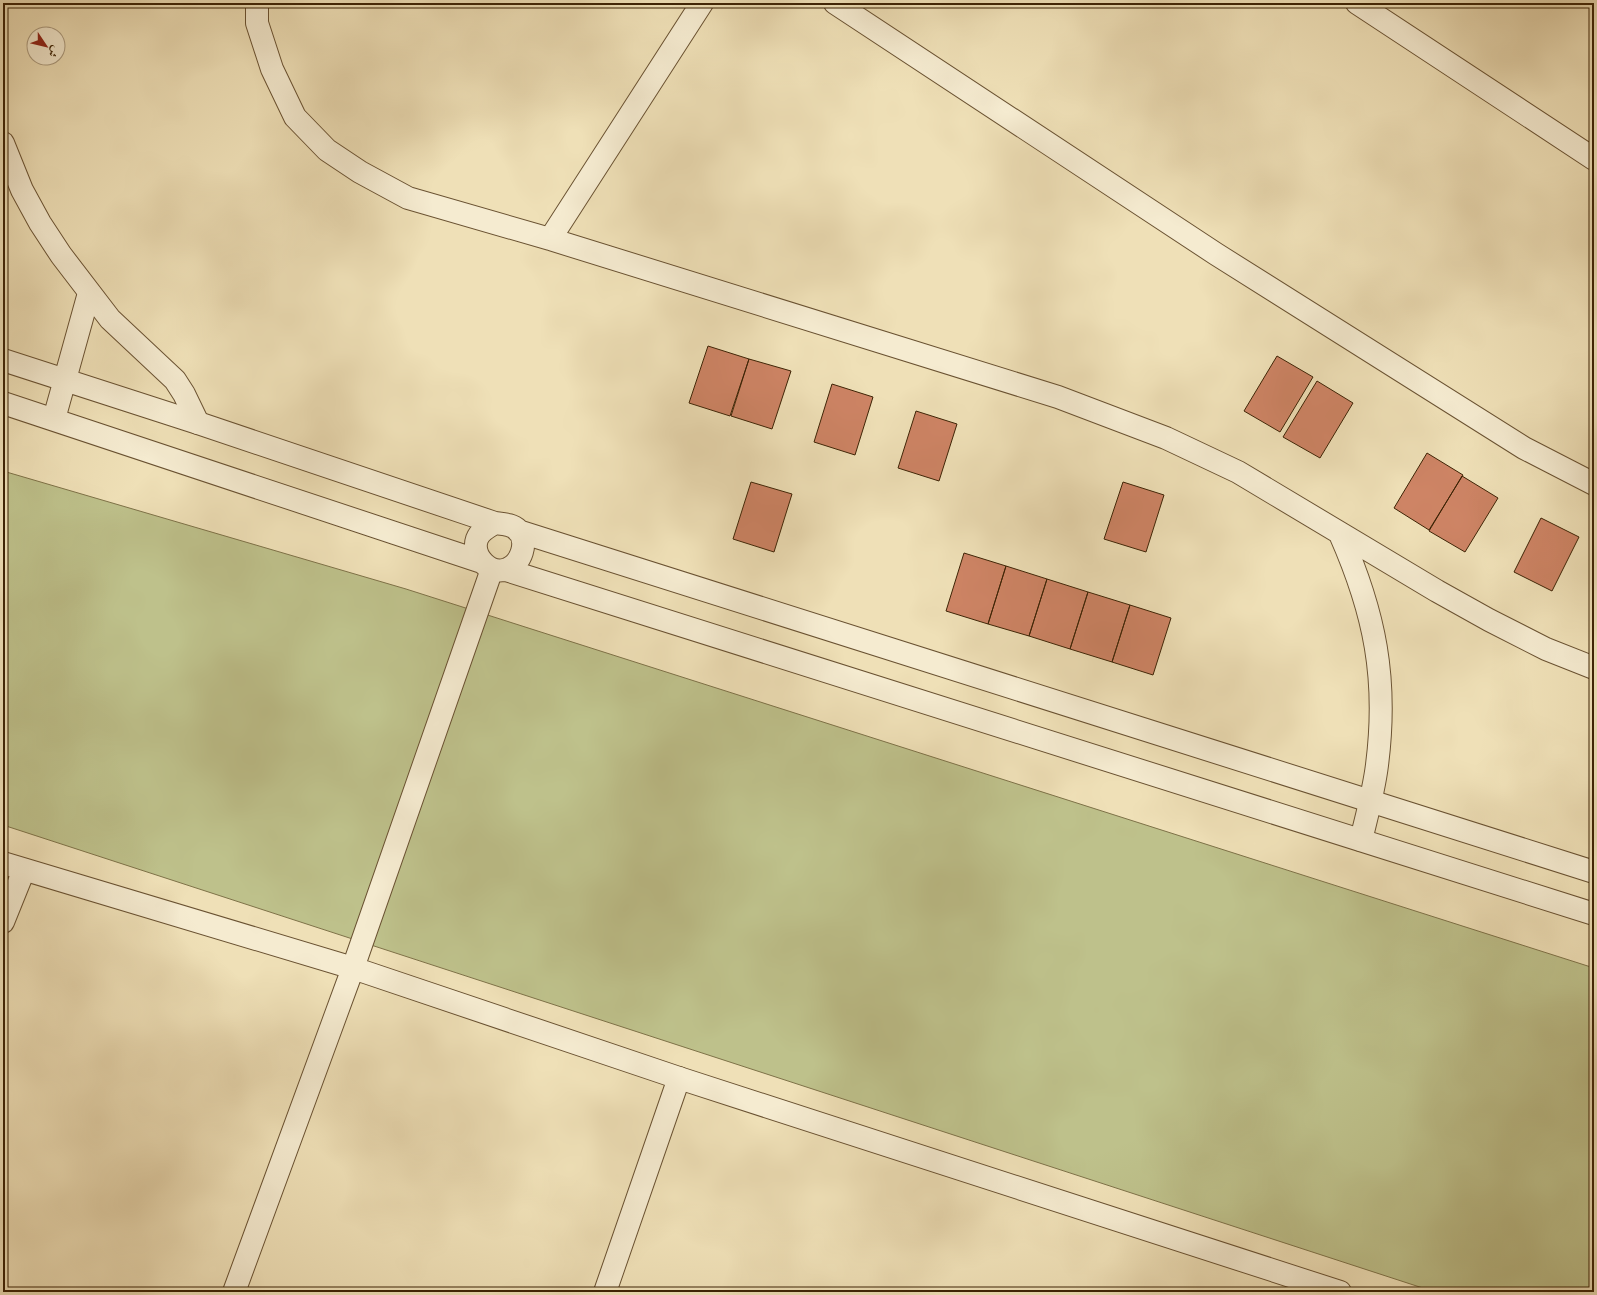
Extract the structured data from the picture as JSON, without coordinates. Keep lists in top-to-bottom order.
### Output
{
  "north": "bottom right"
}
